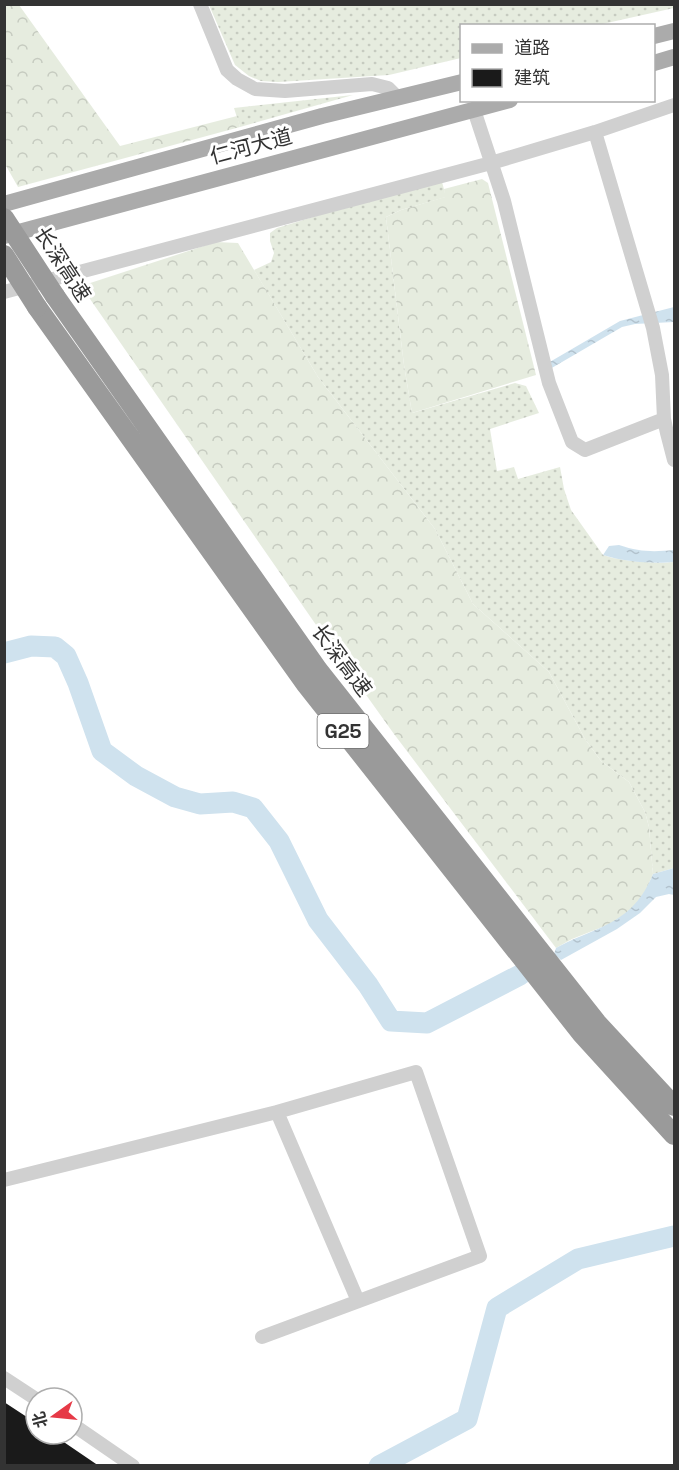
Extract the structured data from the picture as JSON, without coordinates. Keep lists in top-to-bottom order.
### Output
{
  "streets": {
    "highway": ["长深高速", "G25"],
    "main road": ["仁河大道"]
  },
  "legend": ["道路", "建筑"],
  "north": "left"
}
